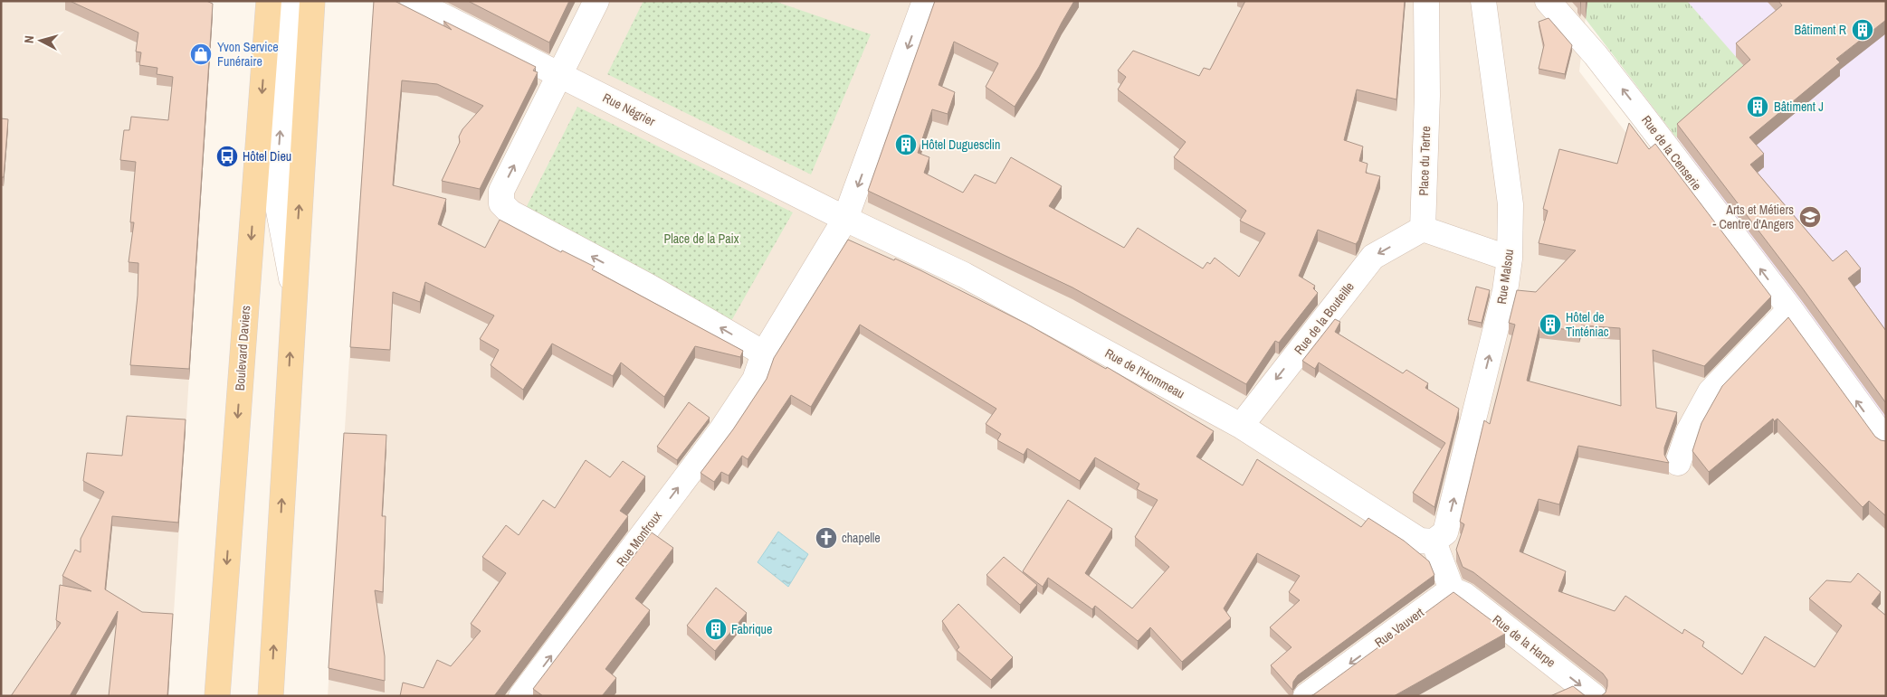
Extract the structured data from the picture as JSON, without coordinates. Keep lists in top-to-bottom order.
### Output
{
  "streets": {
    "main road": ["Boulevard Daviers"],
    "street": [
      "Rue Négrier",
      "Rue de la Censerie",
      "Place du Tertre",
      "Rue Malsou",
      "Rue de la Bouteille",
      "Rue de l'Hommeau",
      "Rue Monfroux",
      "Rue Vauvert",
      "Rue de la Harpe"
    ]
  },
  "crossings": [
    ["Rue Négrier", "Rue de l'Hommeau"],
    ["Place du Tertre", "Rue de la Bouteille"],
    ["Rue Malsou", "Rue de l'Hommeau"],
    ["Rue de la Bouteille", "Rue de l'Hommeau"],
    ["Rue Vauvert", "Rue de la Harpe"]
  ],
  "one_way": [
    "Rue de la Censerie",
    "Rue Malsou",
    "Rue de la Bouteille",
    "Rue Monfroux",
    "Rue Vauvert",
    "Rue de la Harpe"
  ],
  "parks": ["Place de la Paix"],
  "places": {
    "building": [
      "Bâtiment R",
      "Bâtiment J",
      "Hôtel Duguesclin",
      "Hôtel de Tinténiac",
      "Fabrique"
    ],
    "shop": ["Yvon Service Funéraire"],
    "bus stop": ["Hôtel Dieu"],
    "school or university": ["Arts et Métiers - Centre d'Angers"],
    "church": ["chapelle"]
  },
  "north": "left"
}
